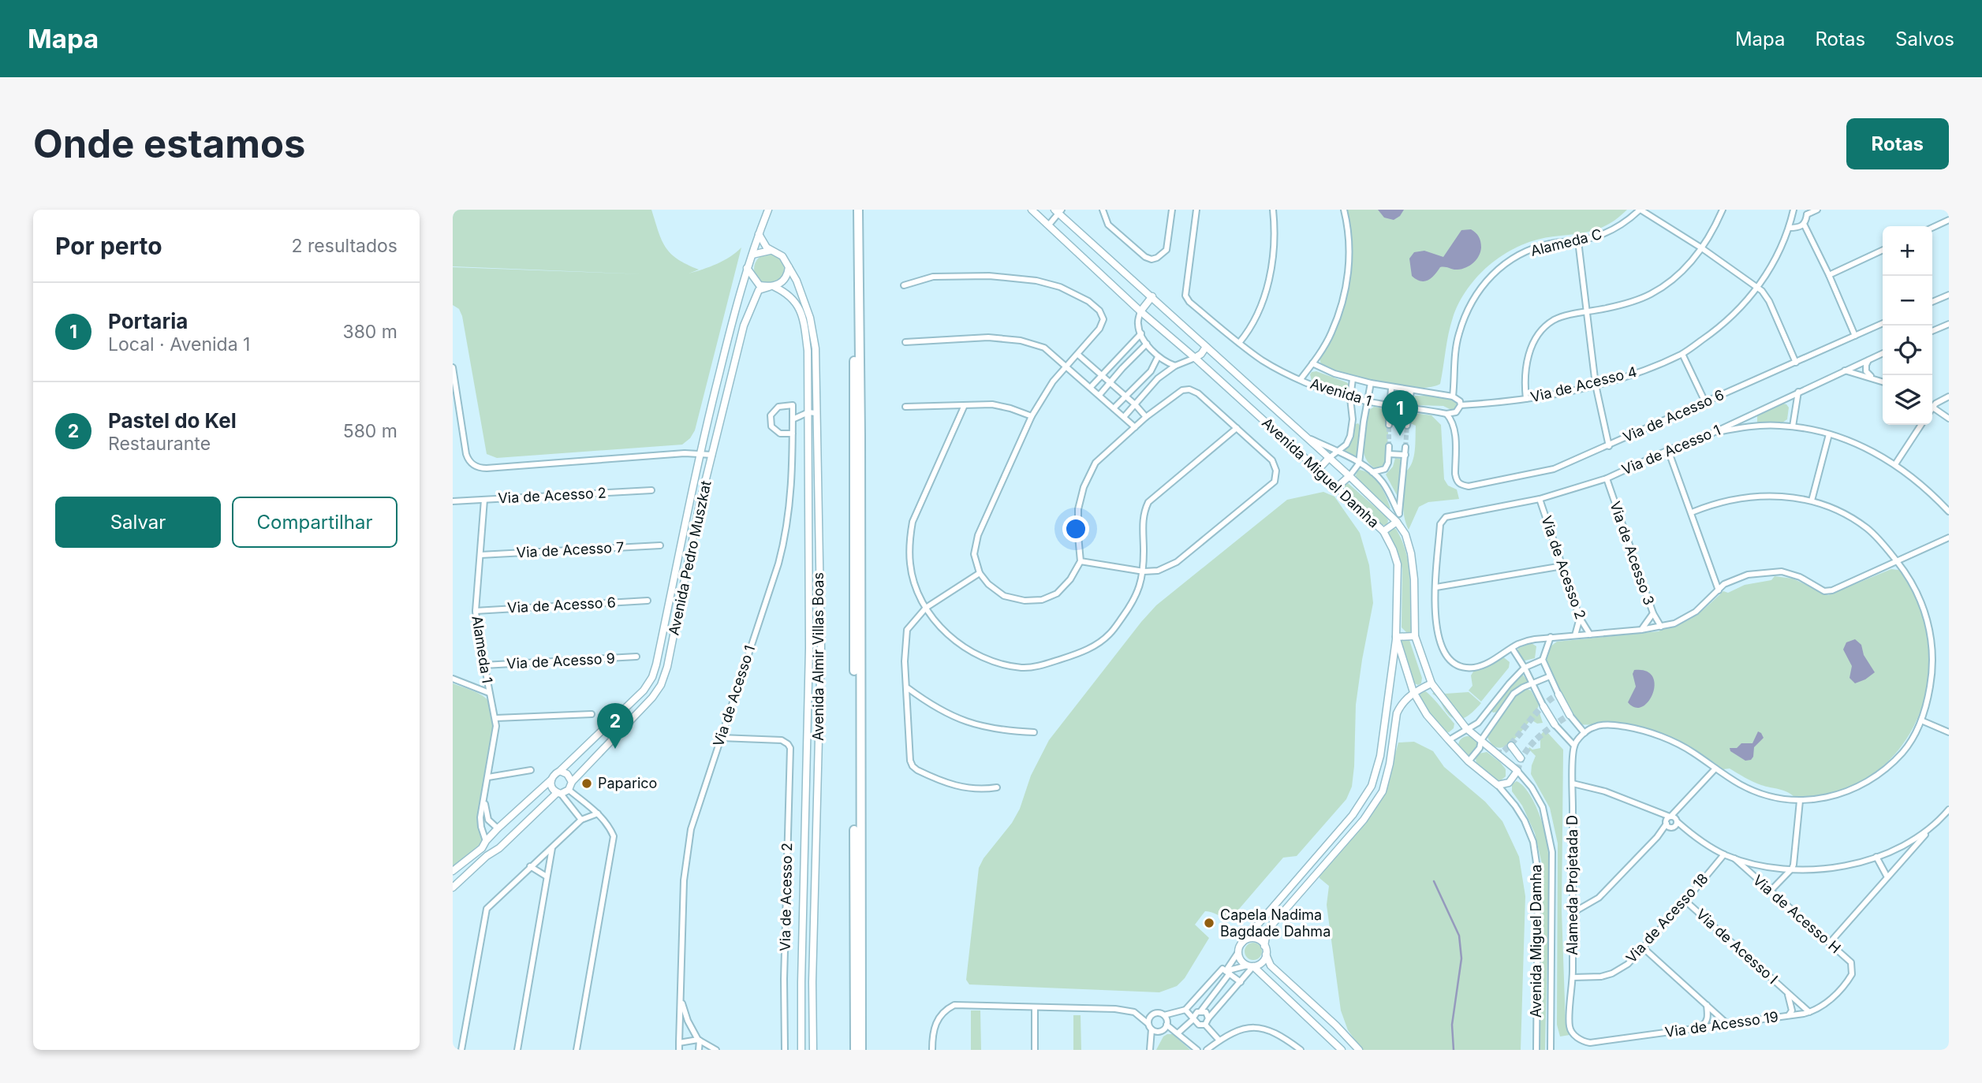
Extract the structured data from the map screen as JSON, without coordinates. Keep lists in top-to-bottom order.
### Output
{
  "streets": {
    "street": [
      "Alameda C",
      "Via de Acesso 4",
      "Avenida 1",
      "Via de Acesso 6",
      "Via de Acesso 1",
      "Avenida Miguel Damha",
      "Via de Acesso 2",
      "Via de Acesso 7",
      "Via de Acesso 3",
      "Avenida Pedro Muszkat",
      "Alameda 1",
      "Avenida Almir Villas Boas",
      "Via de Acesso 9",
      "Alameda Projetada D",
      "Via de Acesso H",
      "Via de Acesso 18",
      "Via de Acesso I",
      "Via de Acesso 19"
    ]
  },
  "crossings": [
    ["Alameda C", "Avenida 1"],
    ["Avenida 1", "Via de Acesso 6"],
    ["Via de Acesso 6", "Alameda 1"],
    ["Via de Acesso 1", "Via de Acesso 2"],
    ["Via de Acesso 1", "Via de Acesso 3"],
    ["Via de Acesso 2", "Alameda 1"],
    ["Via de Acesso 7", "Alameda 1"],
    ["Avenida Pedro Muszkat", "Avenida Almir Villas Boas"],
    ["Alameda 1", "Via de Acesso 9"],
    ["Alameda Projetada D", "Via de Acesso 18"],
    ["Alameda Projetada D", "Via de Acesso 19"],
    ["Via de Acesso H", "Via de Acesso 19"],
    ["Via de Acesso 18", "Via de Acesso I"],
    ["Via de Acesso I", "Via de Acesso 19"]
  ],
  "places": ["Paparico", "Capela Nadima Bagdade Dahma"],
  "page": {
    "header": "Mapa",
    "nav": ["Mapa", "Rotas", "Salvos"],
    "buttons": [
      "Rotas",
      ["Salvar", "Compartilhar"]
    ],
    "title": "Onde estamos",
    "heading": ["Por perto", "2 resultados"],
    "map_buttons": ["+", "−"],
    "list": [
      {
        "mark": "1",
        "name": "Portaria",
        "note": "Local · Avenida 1",
        "value": "380 m"
      },
      {
        "mark": "2",
        "name": "Pastel do Kel",
        "note": "Restaurante",
        "value": "580 m"
      }
    ],
    "pins": ["1", "2"]
  }
}
